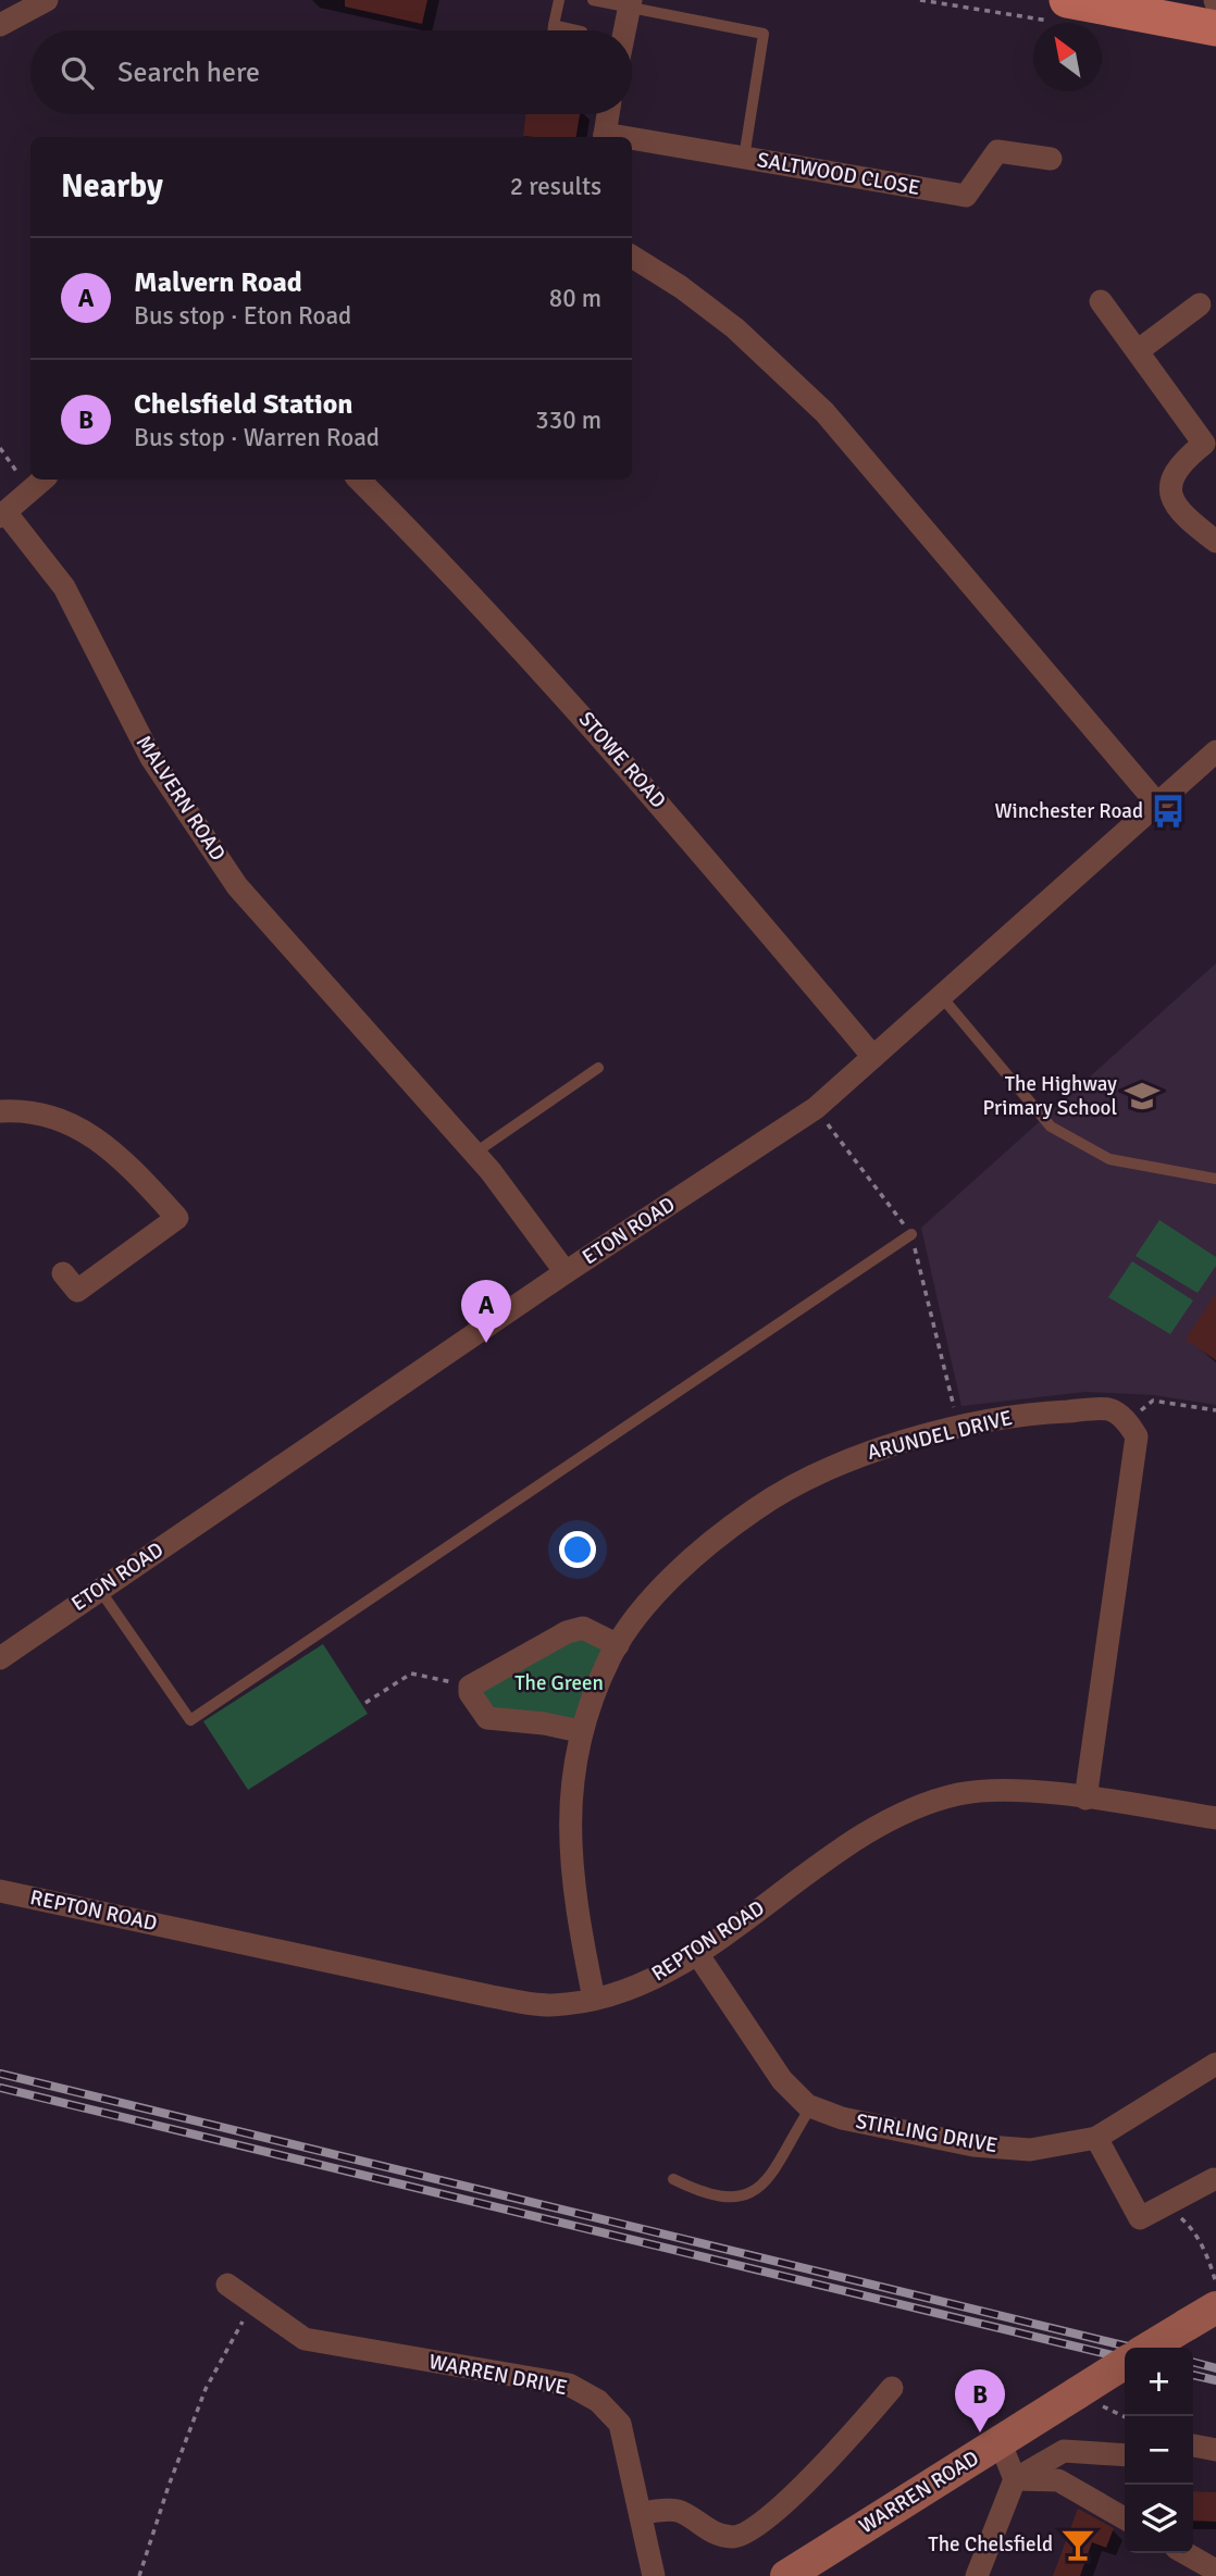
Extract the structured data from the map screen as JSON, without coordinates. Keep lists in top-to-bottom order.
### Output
{
  "streets": {
    "street": [
      "SALTWOOD CLOSE",
      "STOWE ROAD",
      "MALVERN ROAD",
      "ETON ROAD",
      "ARUNDEL DRIVE",
      "REPTON ROAD",
      "STIRLING DRIVE",
      "WARREN DRIVE",
      "WARREN ROAD"
    ]
  },
  "crossings": [
    ["STOWE ROAD", "ETON ROAD"],
    ["MALVERN ROAD", "ETON ROAD"],
    ["ARUNDEL DRIVE", "REPTON ROAD"],
    ["REPTON ROAD", "STIRLING DRIVE"]
  ],
  "parks": ["The Green"],
  "places": {
    "bus stop": ["Winchester Road"],
    "school or university": ["The Highway Primary School"],
    "bar": ["The Chelsfield"]
  },
  "north": "top left",
  "page": {
    "search": "Search here",
    "heading": ["Nearby", "2 results"],
    "list": [
      {
        "mark": "A",
        "name": "Malvern Road",
        "note": "Bus stop · Eton Road",
        "value": "80 m"
      },
      {
        "mark": "B",
        "name": "Chelsfield Station",
        "note": "Bus stop · Warren Road",
        "value": "330 m"
      }
    ],
    "pins": ["A", "B"],
    "map_buttons": ["+", "−"]
  }
}
